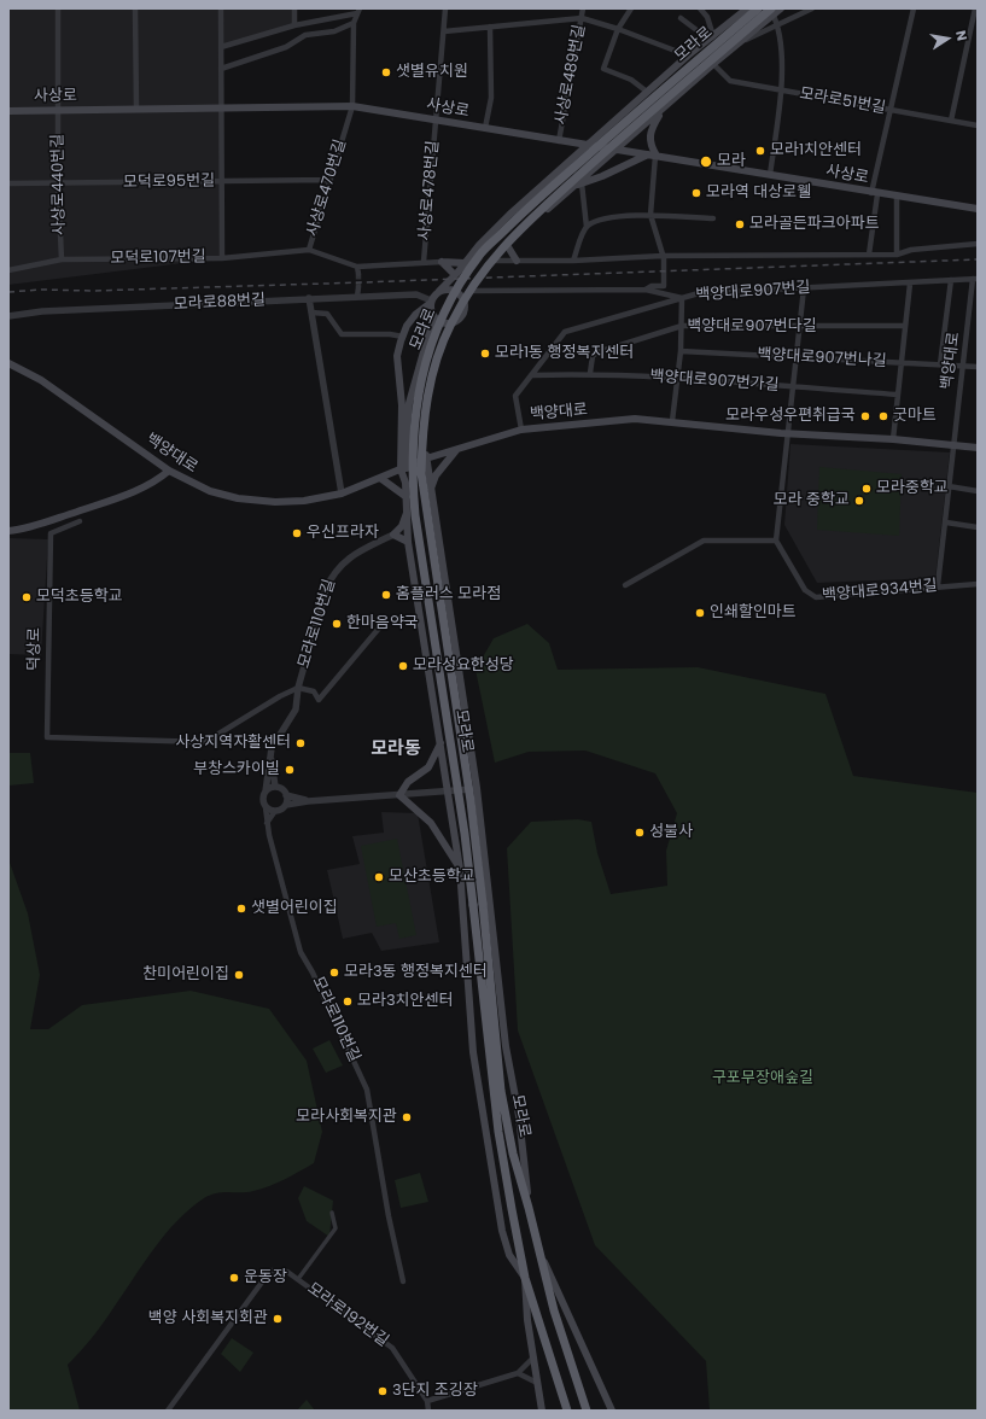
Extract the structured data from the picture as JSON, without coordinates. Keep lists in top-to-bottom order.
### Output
{
  "streets": {
    "highway": ["모라로"],
    "main road": ["사상로", "백양대로"],
    "street": [
      "사상로489번길",
      "모라로51번길",
      "모덕로95번길",
      "사상로440번길",
      "사상로470번길",
      "사상로478번길",
      "모덕로107번길",
      "백양대로907번길",
      "모라로88번길",
      "백양대로907번다길",
      "백양대로907번나길",
      "백양대로907번가길",
      "백양대로934번길",
      "모라로110번길",
      "덕상로",
      "모라로192번길"
    ]
  },
  "crossings": [
    ["모라로", "사상로"],
    ["모라로", "모라로51번길"],
    ["모라로", "모라로88번길"],
    ["모라로", "백양대로"],
    ["사상로489번길", "사상로"],
    ["사상로", "사상로440번길"],
    ["사상로", "사상로470번길"],
    ["사상로", "사상로478번길"],
    ["모덕로95번길", "사상로440번길"],
    ["모덕로95번길", "사상로470번길"],
    ["사상로440번길", "모덕로107번길"],
    ["사상로470번길", "모덕로107번길"],
    ["백양대로907번길", "백양대로"],
    ["백양대로907번길", "백양대로907번가길"],
    ["백양대로907번다길", "백양대로907번가길"],
    ["백양대로907번나길", "백양대로"],
    ["모라로110번길", "덕상로"]
  ],
  "districts": ["모라동"],
  "parks": ["구포무장애숲길"],
  "places": [
    "샛별유치원",
    "모라1치안센터",
    "모라",
    "모라역 대상로웰",
    "모라골든파크아파트",
    "모라1동 행정복지센터",
    "모라우성우편취급국",
    "굿마트",
    "모라중학교",
    "모라 중학교",
    "우신프라자",
    "홈플러스 모라점",
    "모덕초등학교",
    "인쇄할인마트",
    "한마음약국",
    "모라성요한성당",
    "사상지역자활센터",
    "부창스카이빌",
    "성불사",
    "모산초등학교",
    "샛별어린이집",
    "모라3동 행정복지센터",
    "찬미어린이집",
    "모라3치안센터",
    "모라사회복지관",
    "운동장",
    "백양 사회복지회관",
    "3단지 조깅장"
  ],
  "north": "right"
}
